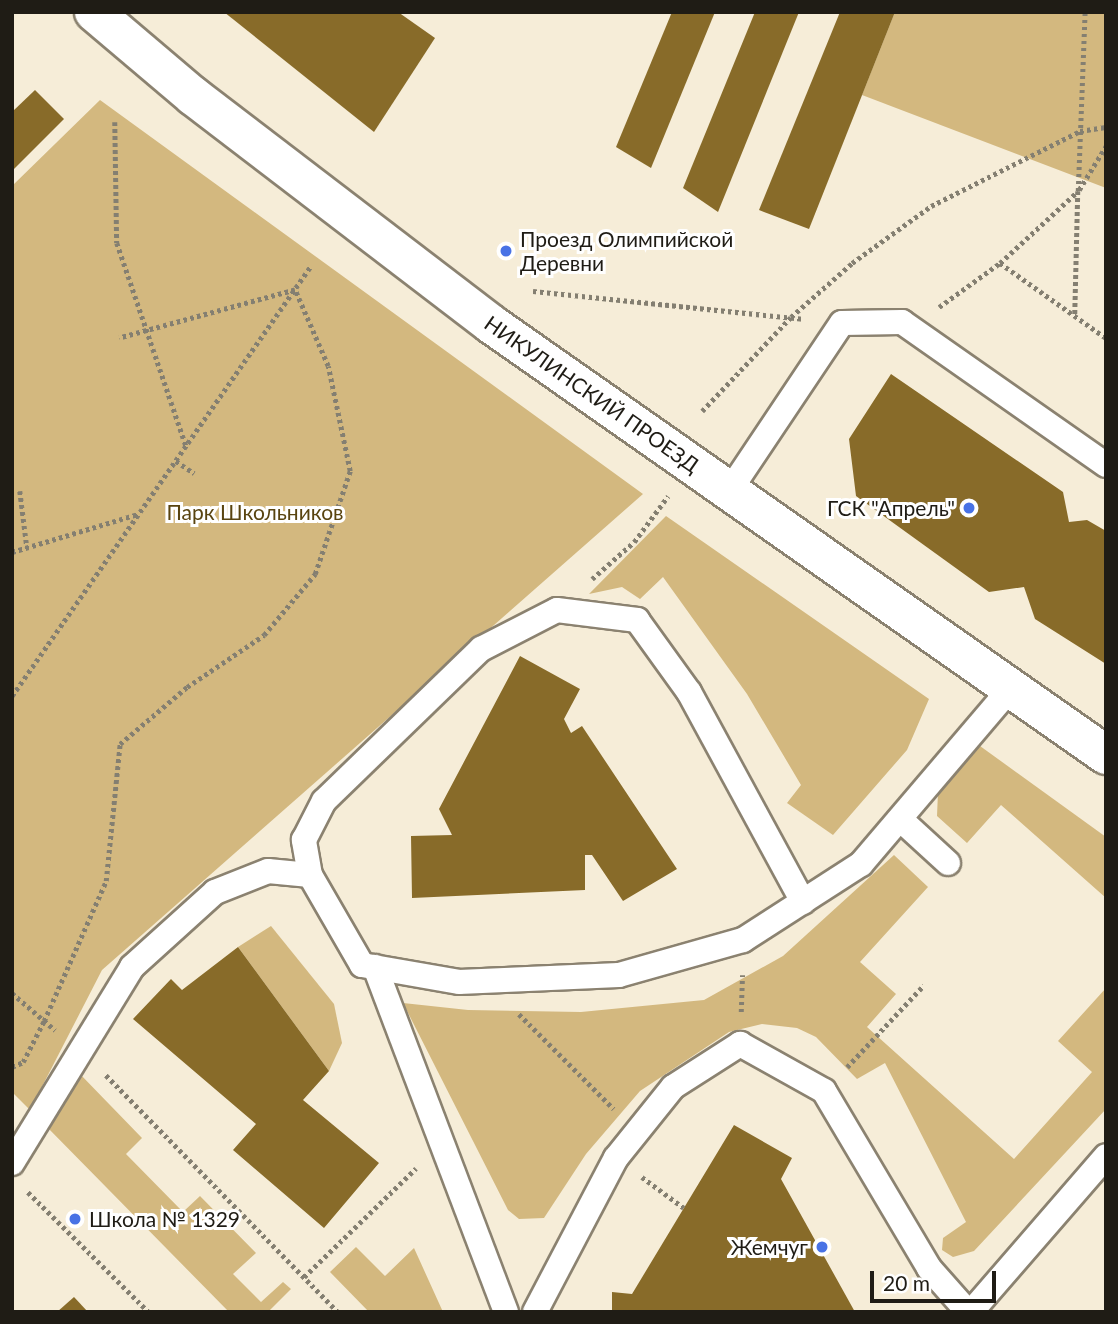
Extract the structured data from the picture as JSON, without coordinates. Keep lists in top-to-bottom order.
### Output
{
  "streets": {
    "street": ["НИКУЛИНСКИЙ ПРОЕЗД"]
  },
  "parks": ["Парк Школьников"],
  "places": [
    "Проезд Олимпийской Деревни",
    "ГСК \"Апрель\"",
    "Школа № 1329",
    "Жемчуг"
  ],
  "scale_bar": "20 m"
}
